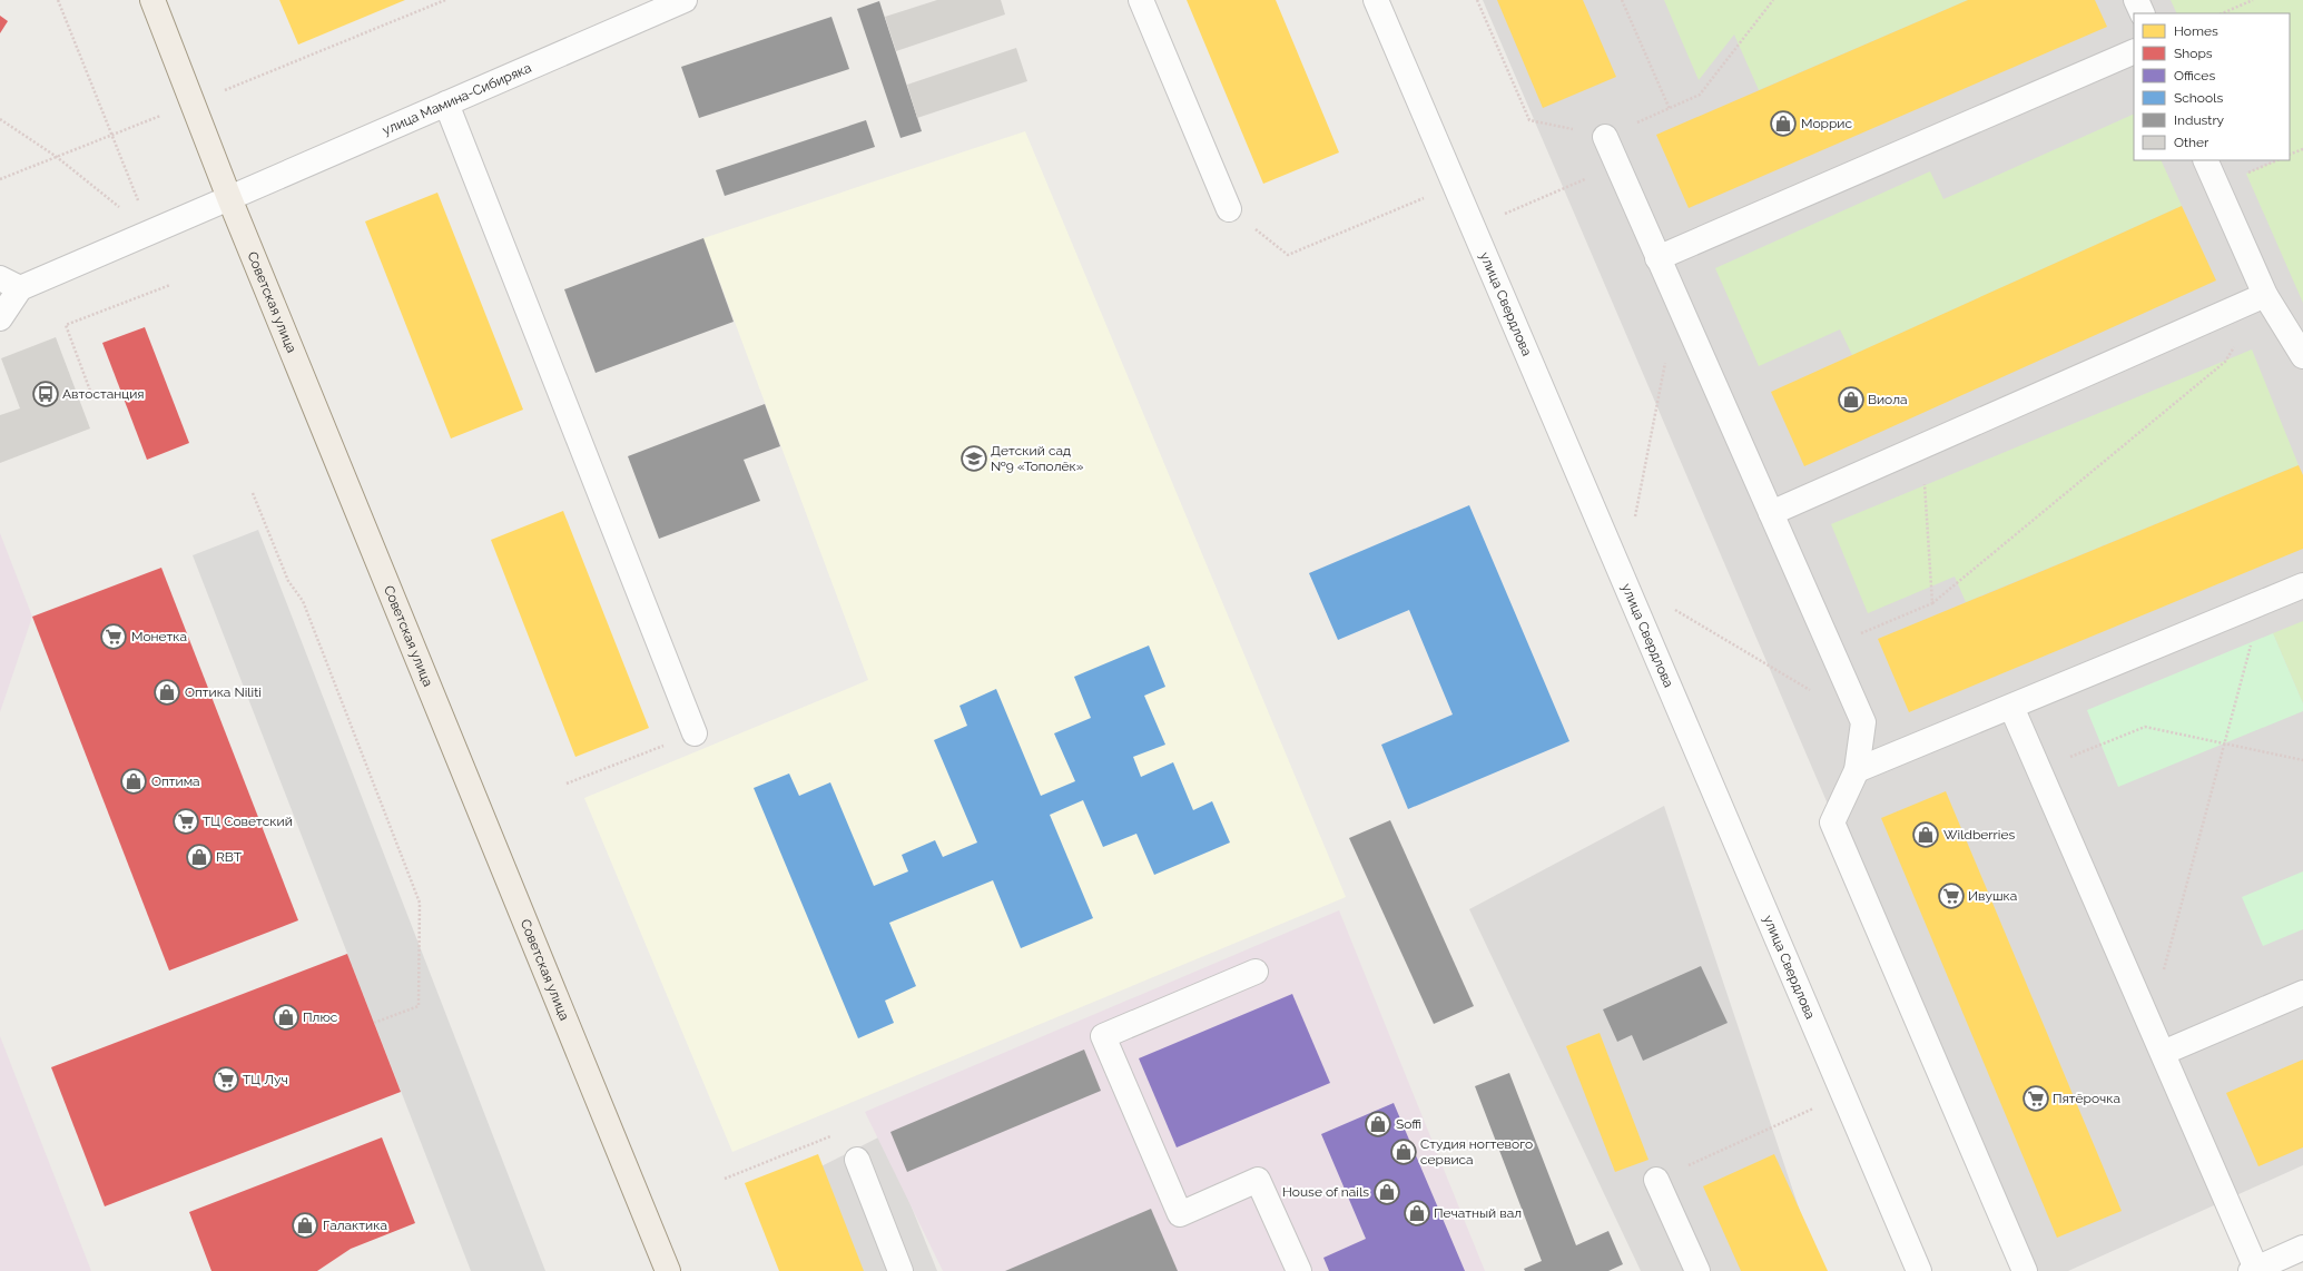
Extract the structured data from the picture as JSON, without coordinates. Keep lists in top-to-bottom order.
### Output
{
  "streets": {
    "main road": ["Советская улица"],
    "street": ["улица Мамина-Сибиряка", "улица Свердлова"]
  },
  "crossings": [
    ["улица Мамина-Сибиряка", "Советская улица"]
  ],
  "places": {
    "shop": [
      "Моррис",
      "Виола",
      "Оптика Niliti",
      "Оптима",
      "Wildberries",
      "RBT",
      "Плюс",
      "Soffi",
      "Студия ногтевого сервиса",
      "House of nails",
      "Печатный вал",
      "Галактика"
    ],
    "bus stop": ["Автостанция"],
    "school or university": ["Детский сад №9 «Тополёк»"],
    "supermarket": [
      "Монетка",
      "ТЦ Советский",
      "Ивушка",
      "ТЦ Луч",
      "Пятёрочка"
    ]
  },
  "legend": [
    "Homes",
    "Shops",
    "Offices",
    "Schools",
    "Industry",
    "Other"
  ]
}
